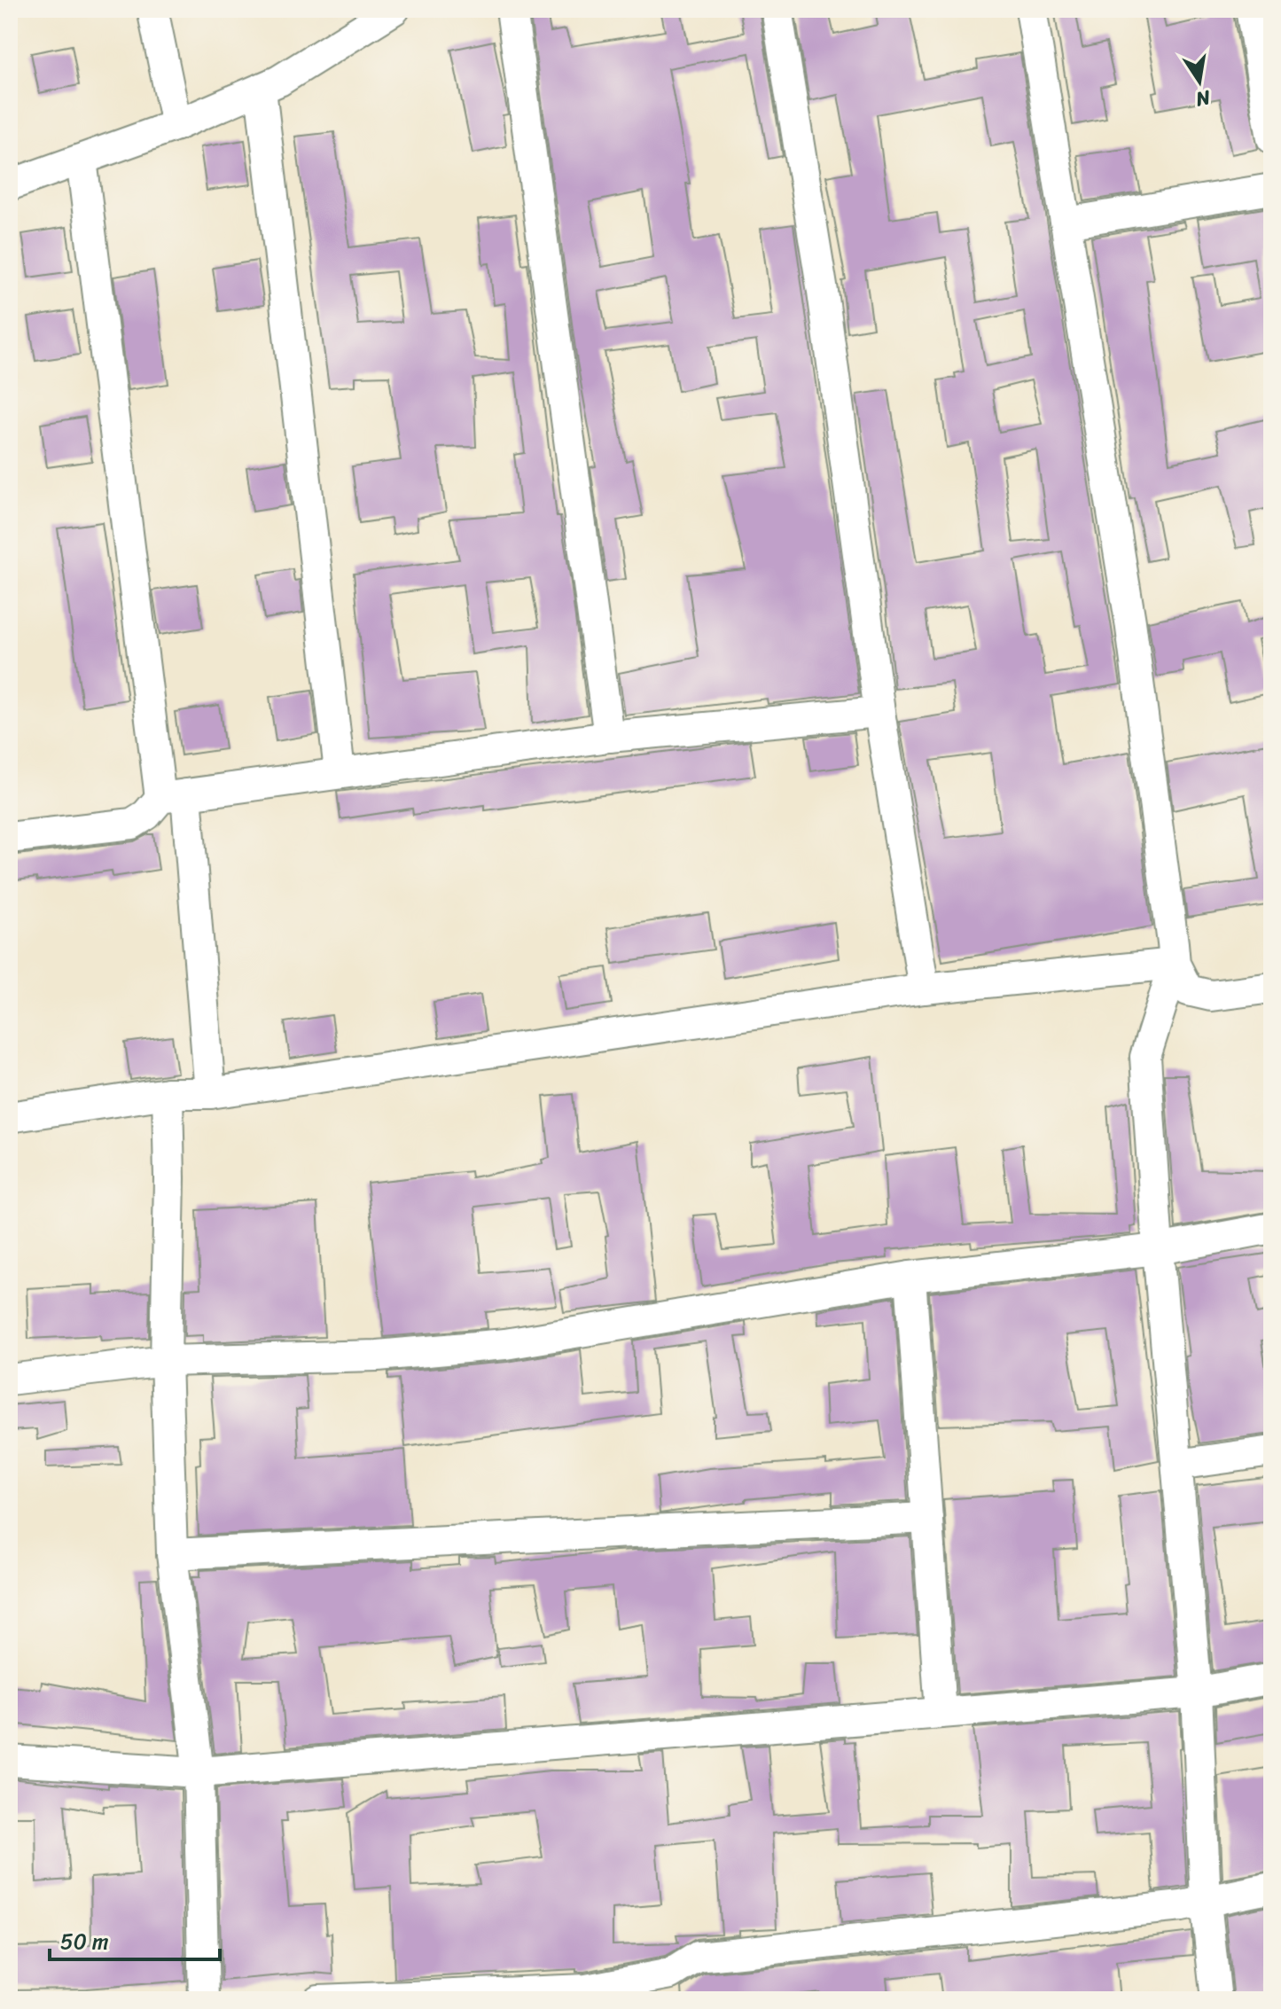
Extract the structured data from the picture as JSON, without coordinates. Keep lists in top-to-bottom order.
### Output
{
  "scale_bar": "50 m",
  "north": "bottom"
}
